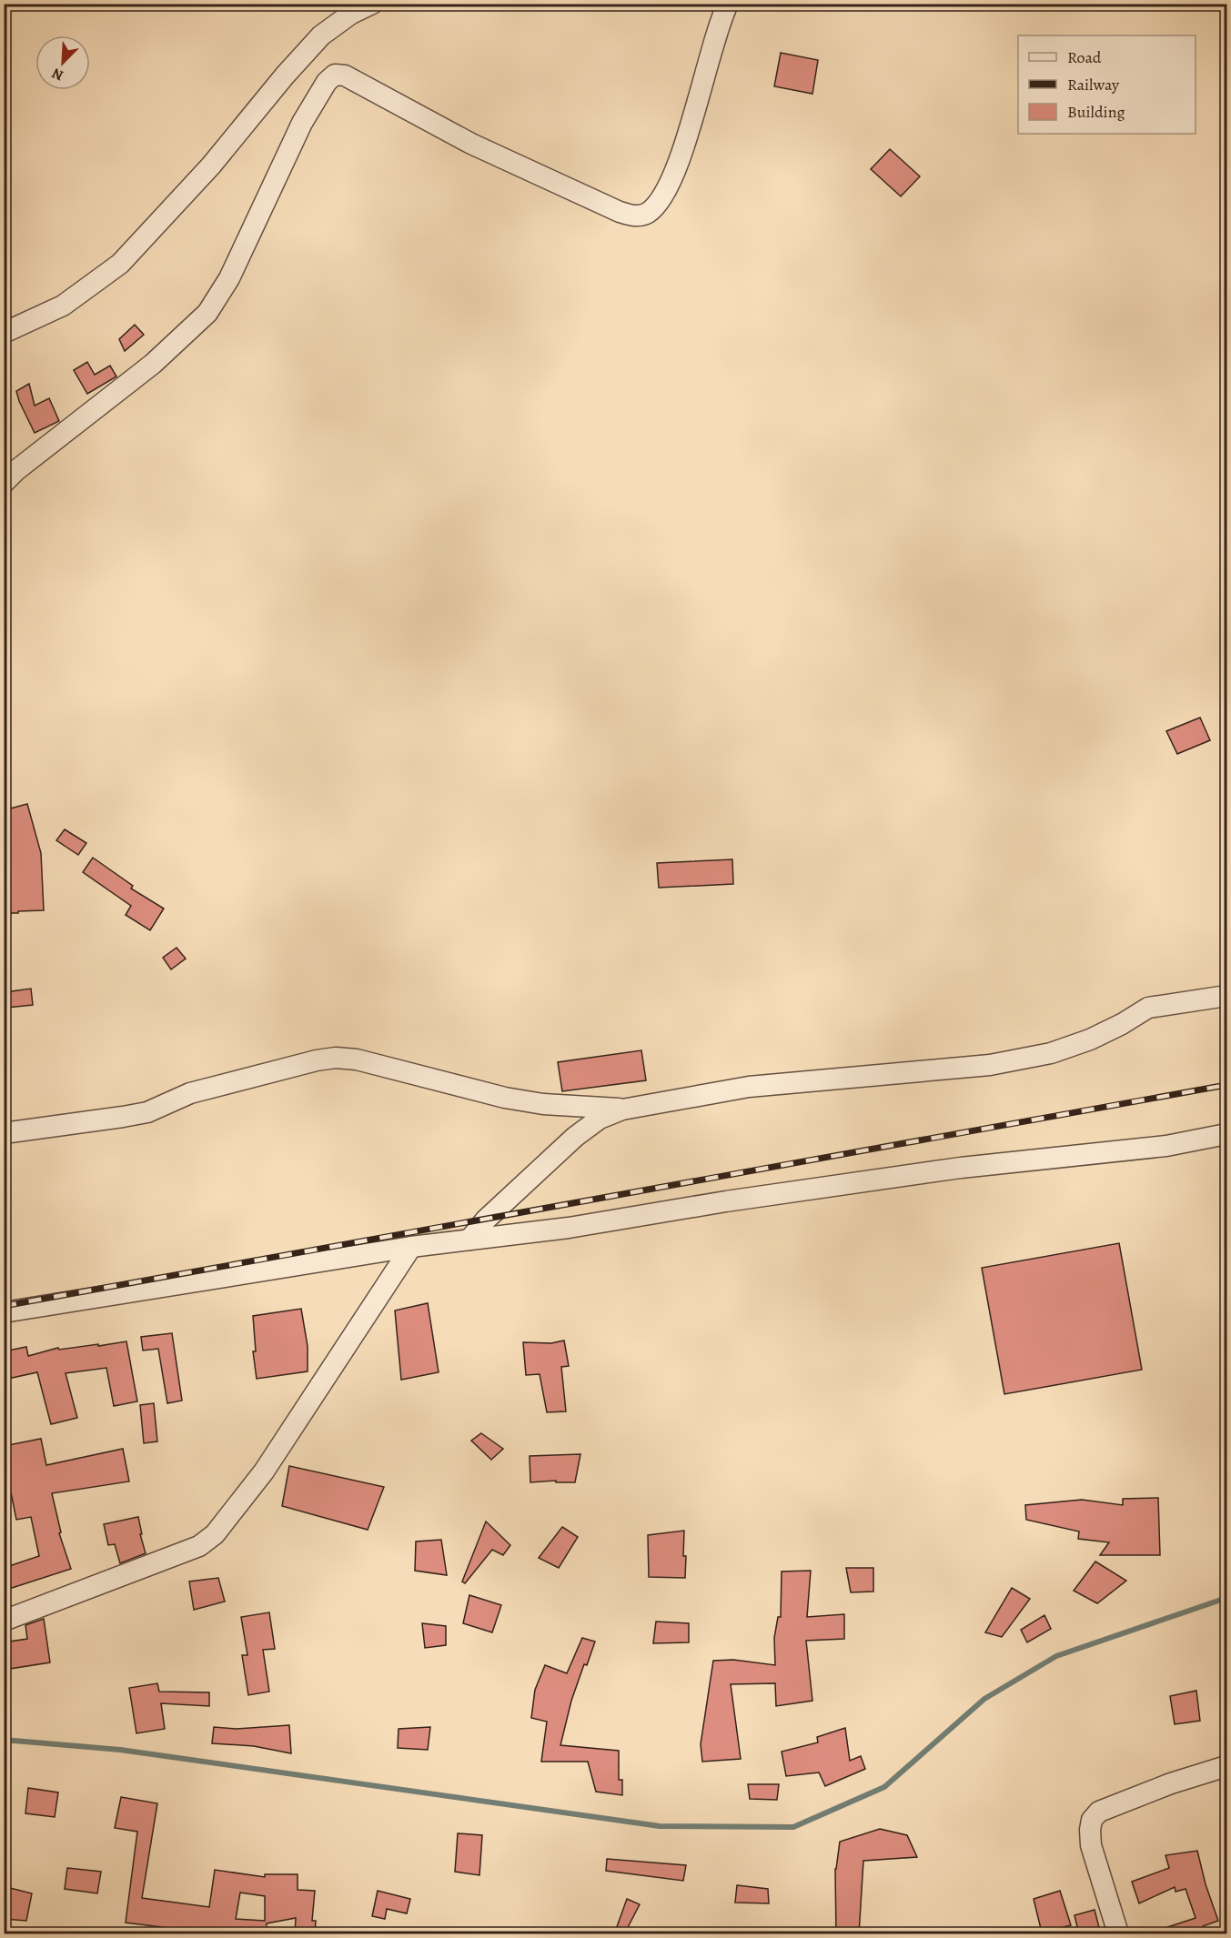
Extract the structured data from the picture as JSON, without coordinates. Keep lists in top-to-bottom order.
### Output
{
  "legend": ["Road", "Railway", "Building"],
  "north": "bottom left"
}
